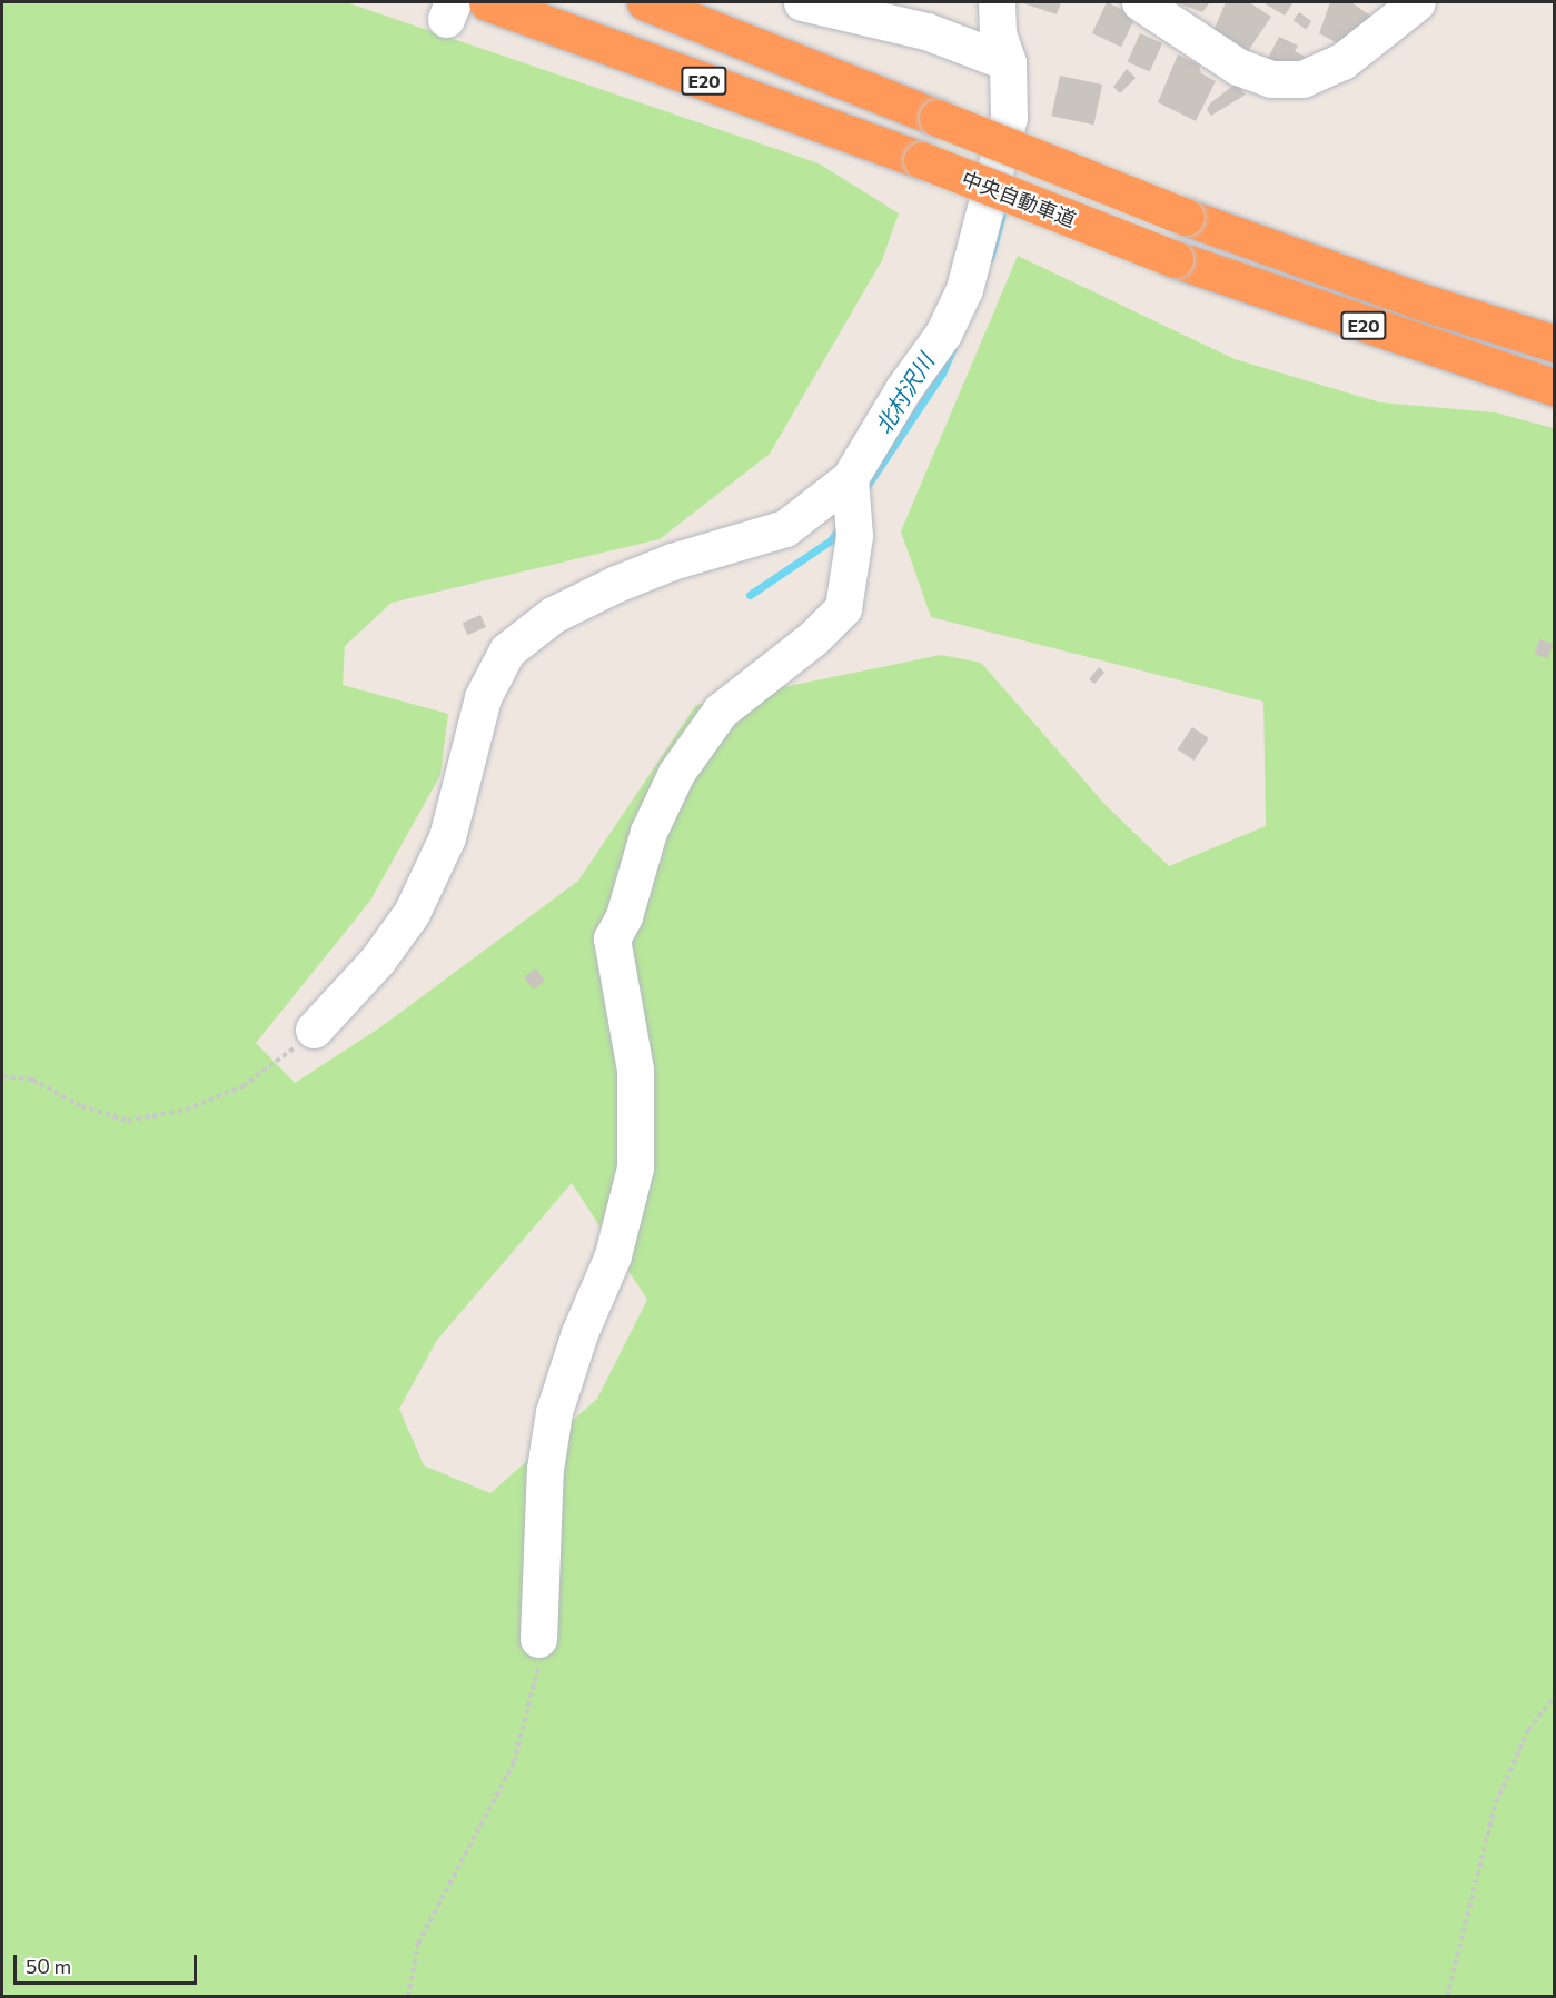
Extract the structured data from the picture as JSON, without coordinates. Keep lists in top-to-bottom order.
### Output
{
  "streets": {
    "highway": ["E20", "中央自動車道"]
  },
  "water": ["北村沢川"],
  "scale_bar": "50 m"
}
